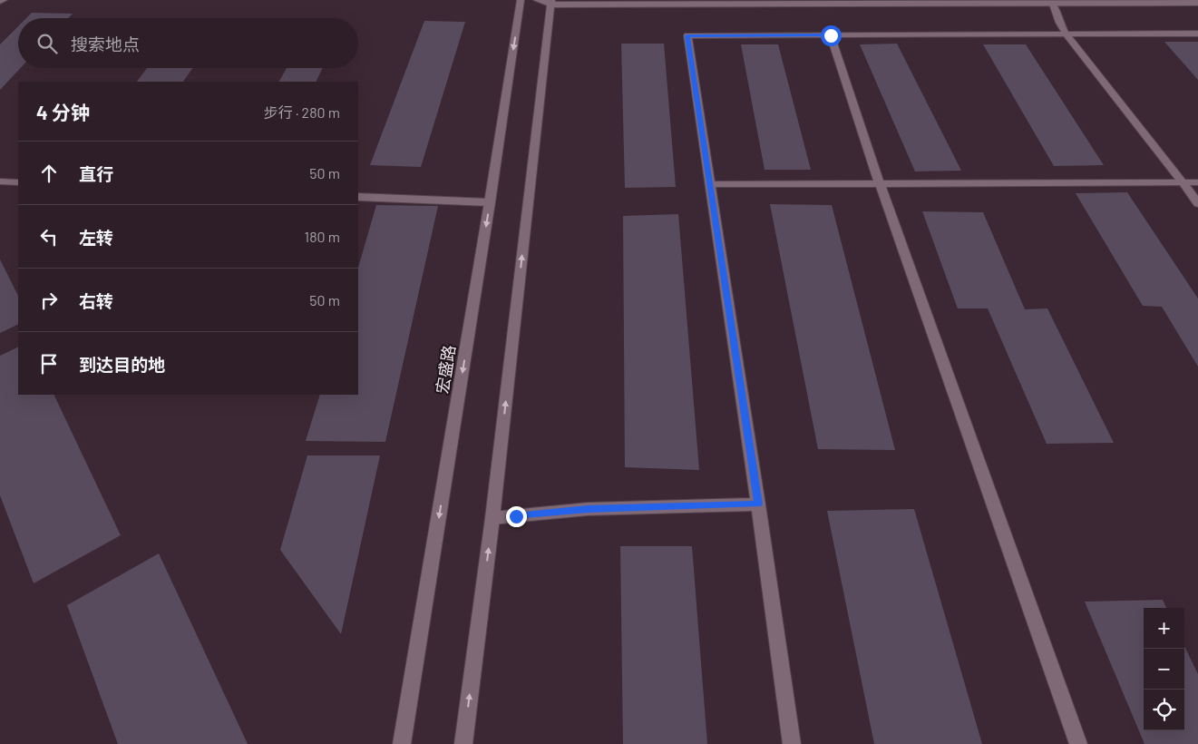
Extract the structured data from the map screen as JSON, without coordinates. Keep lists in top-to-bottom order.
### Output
{
  "streets": {
    "street": ["宏盛路"]
  },
  "page": {
    "search": "搜索地点",
    "heading": ["4 分钟", "步行 · 280 m"],
    "list": [
      ["直行", "50 m"],
      ["左转", "180 m"],
      ["右转", "50 m"],
      "到达目的地"
    ],
    "map_buttons": ["+", "−"]
  }
}
